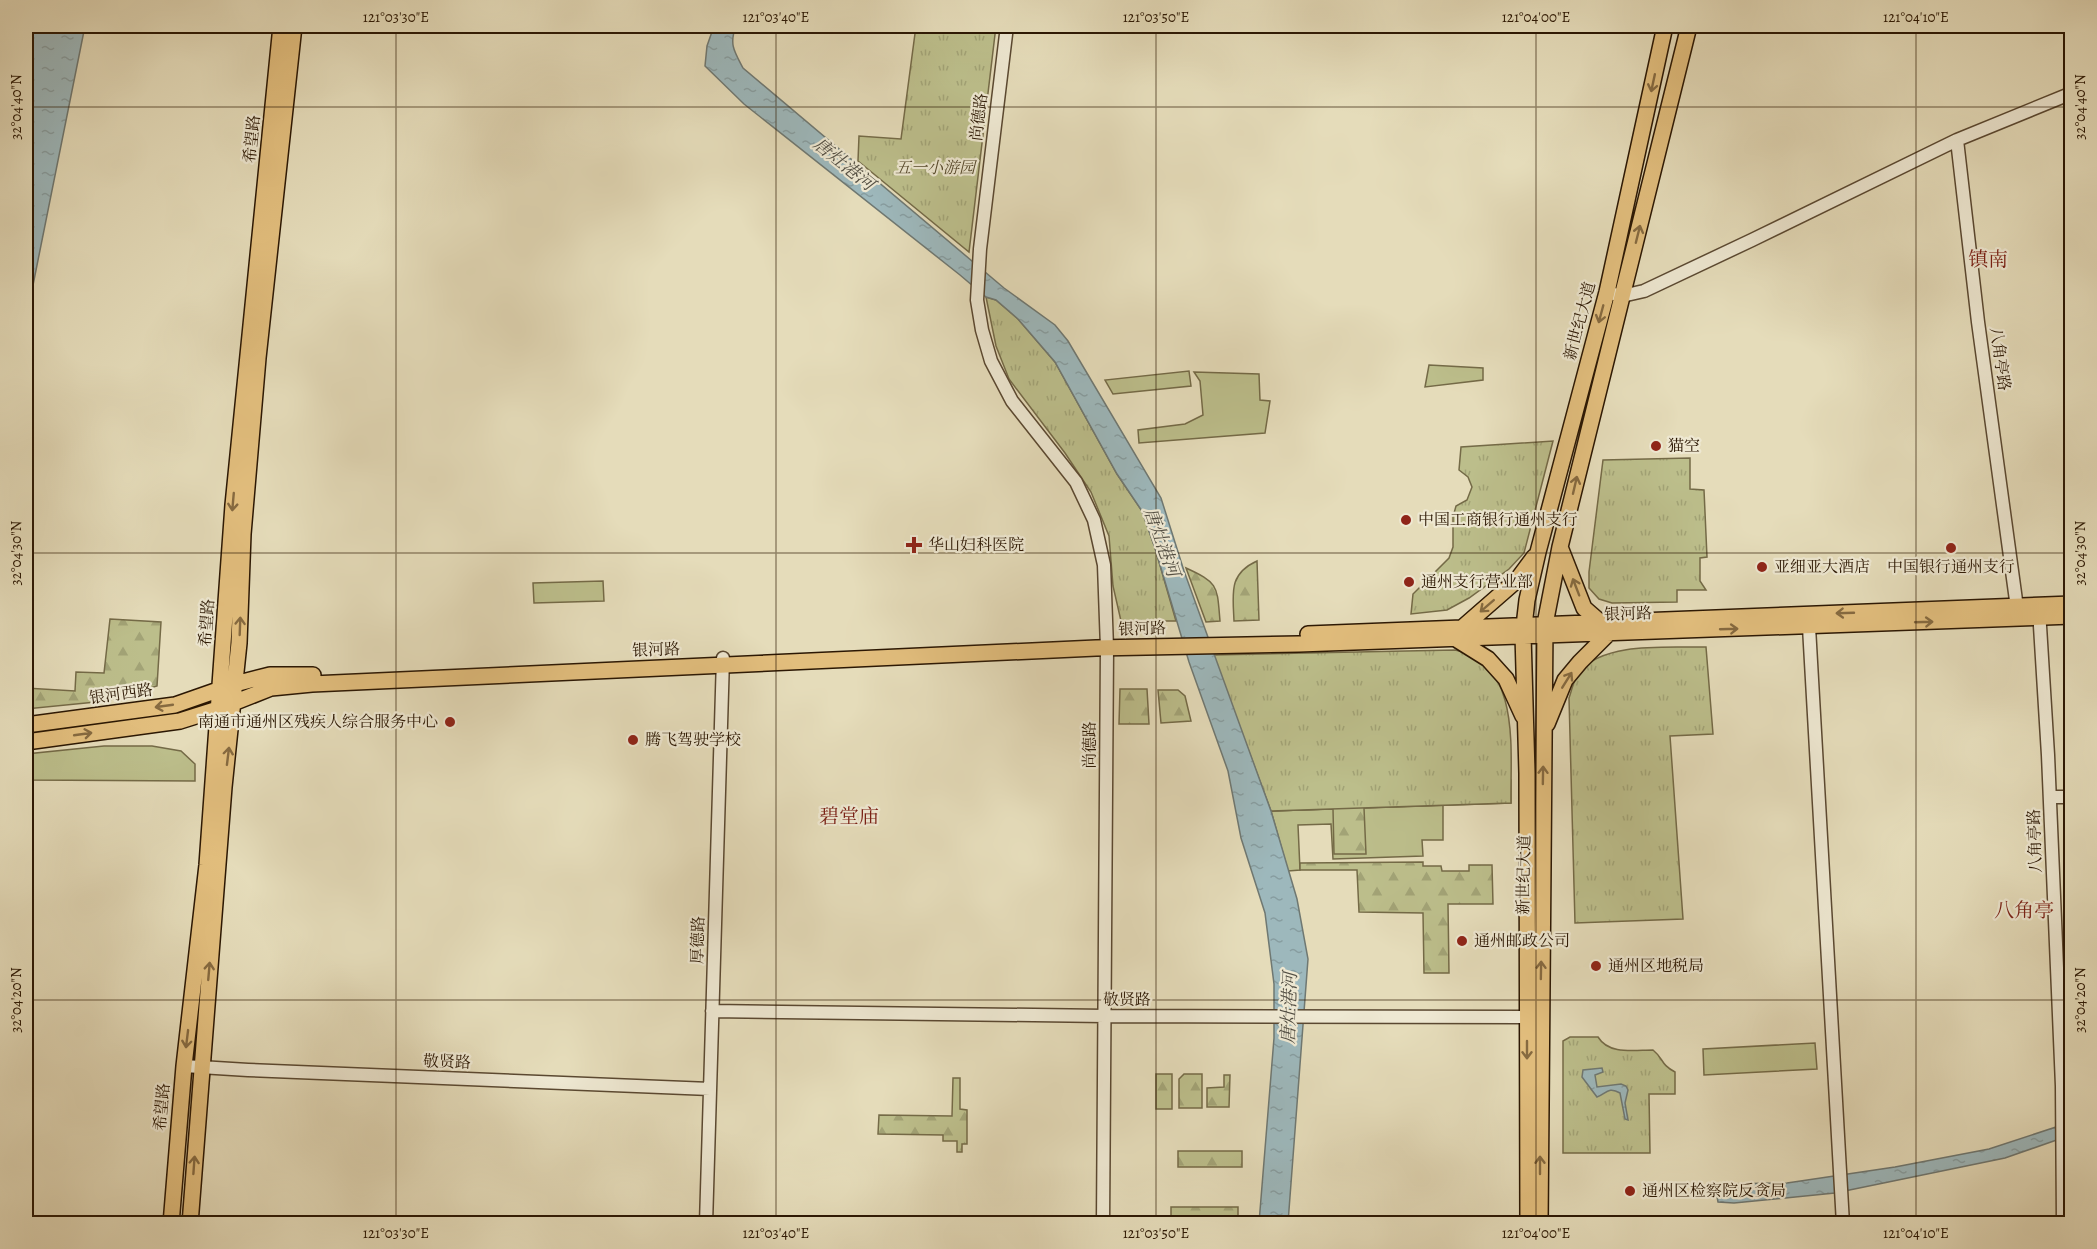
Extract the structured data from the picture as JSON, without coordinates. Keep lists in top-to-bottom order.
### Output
{
  "streets": {
    "main road": [
      "希望路",
      "新世纪大道",
      "银河路",
      "银河西路"
    ],
    "street": [
      "尚德路",
      "八角亭路",
      "厚德路",
      "敬贤路"
    ]
  },
  "crossings": [
    ["尚德路", "银河路"],
    ["尚德路", "敬贤路"],
    ["希望路", "银河路"],
    ["希望路", "银河西路"],
    ["希望路", "敬贤路"],
    ["新世纪大道", "银河路"],
    ["新世纪大道", "敬贤路"],
    ["八角亭路", "银河路"],
    ["银河路", "银河西路"],
    ["银河路", "厚德路"],
    ["厚德路", "敬贤路"]
  ],
  "districts": ["镇南", "碧堂庙", "八角亭"],
  "water": ["唐灶港河"],
  "parks": ["五一小游园"],
  "places": {
    "other": [
      "猫空",
      "中国工商银行通州支行",
      "中国银行通州支行",
      "亚细亚大酒店",
      "通州支行营业部",
      "南通市通州区残疾人综合服务中心",
      "腾飞驾驶学校",
      "通州邮政公司",
      "通州区地税局",
      "通州区检察院反贪局"
    ],
    "health": ["华山妇科医院"]
  },
  "coordinates": [
    "121°03'30\"E",
    "121°03'40\"E",
    "121°03'50\"E",
    "121°04'00\"E",
    "121°04'10\"E",
    "32°04'40\"N",
    "32°04'30\"N",
    "32°04'20\"N"
  ]
}
